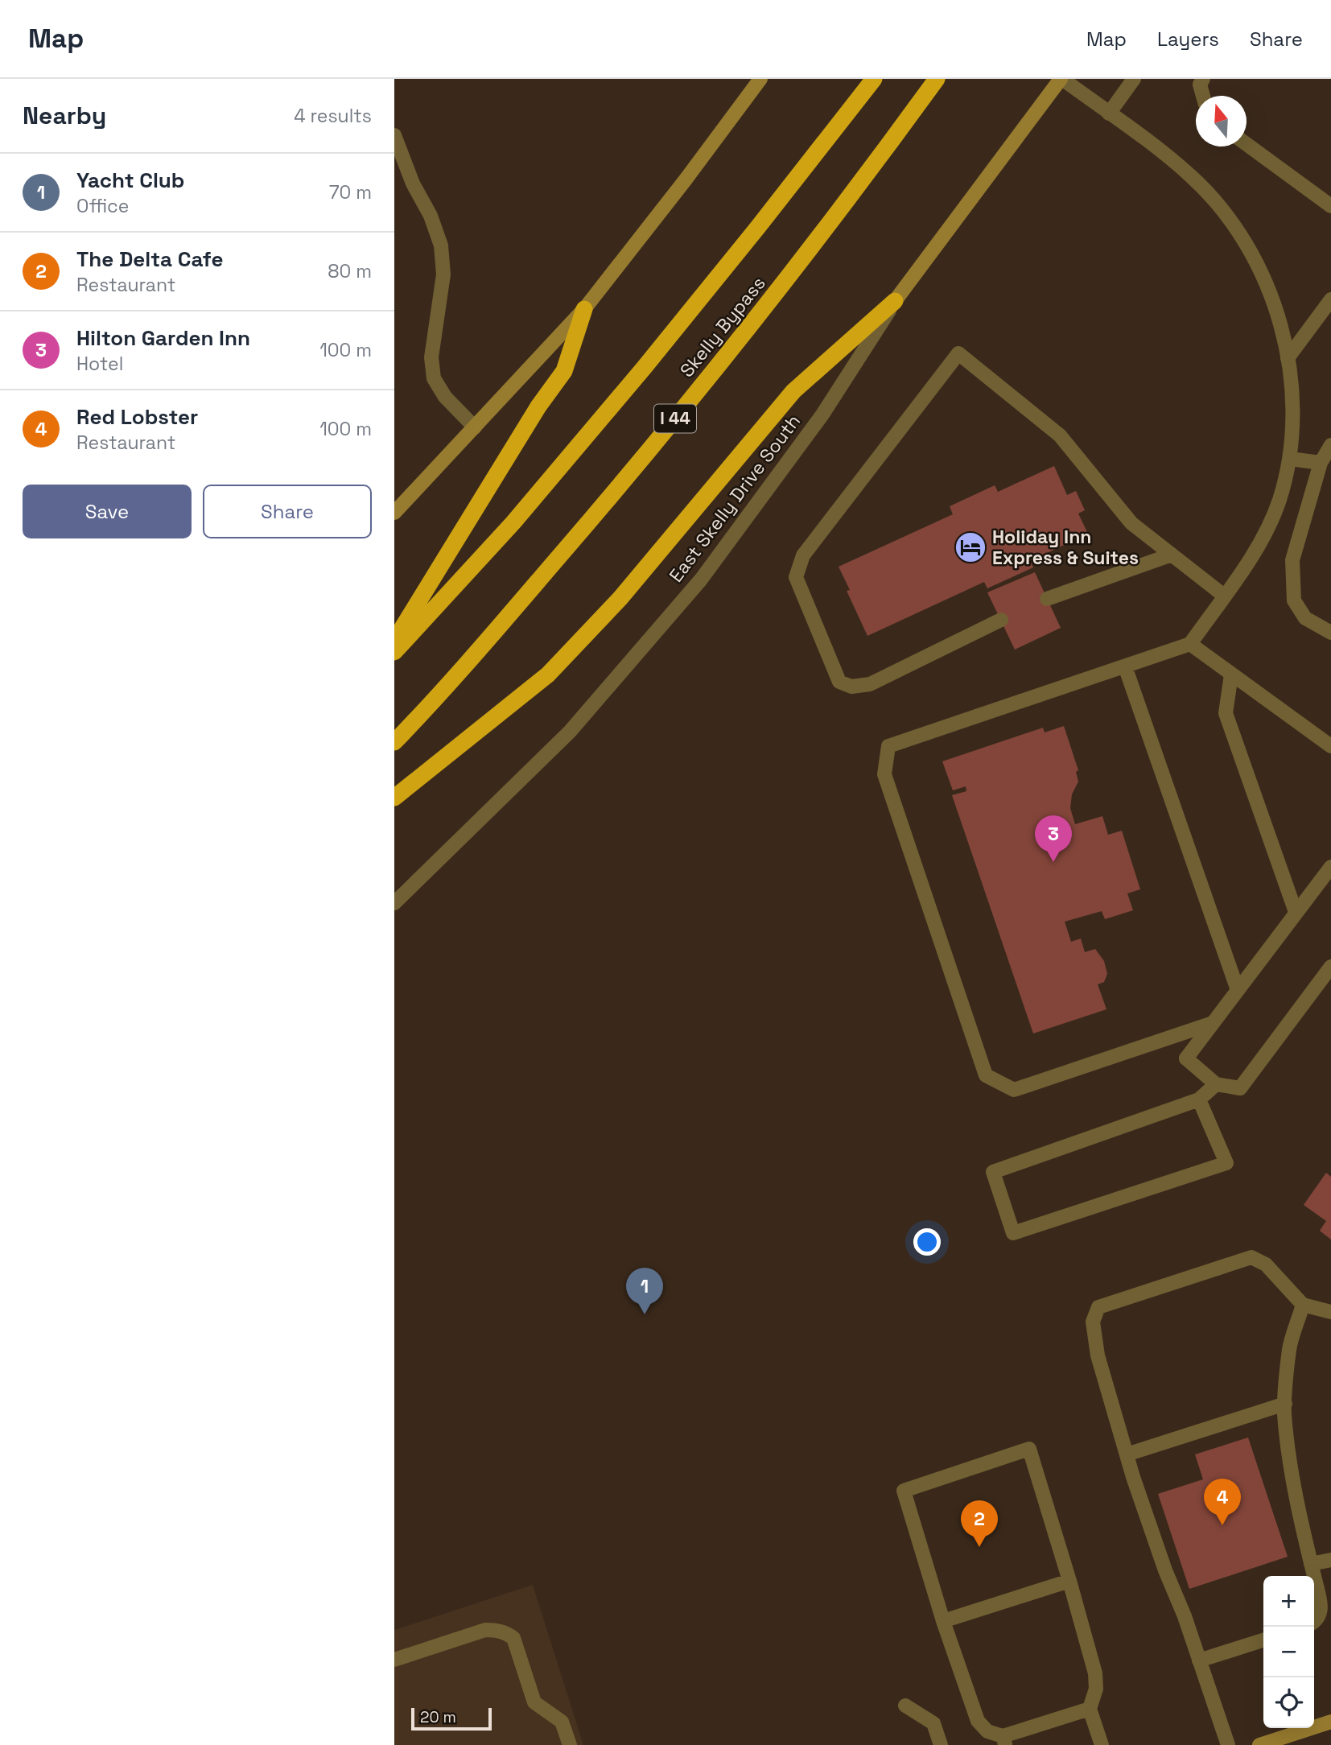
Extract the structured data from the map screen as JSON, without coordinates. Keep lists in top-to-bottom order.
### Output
{
  "streets": {
    "highway": ["Skelly Bypass", "I 44"],
    "main road": ["East Skelly Drive South"]
  },
  "places": {
    "hotel": ["Holiday Inn Express & Suites"]
  },
  "scale_bar": "20 m",
  "north": "top",
  "page": {
    "header": "Map",
    "nav": ["Map", "Layers", "Share"],
    "heading": ["Nearby", "4 results"],
    "list": [
      {
        "mark": "1",
        "name": "Yacht Club",
        "note": "Office",
        "value": "70 m"
      },
      {
        "mark": "2",
        "name": "The Delta Cafe",
        "note": "Restaurant",
        "value": "80 m"
      },
      {
        "mark": "3",
        "name": "Hilton Garden Inn",
        "note": "Hotel",
        "value": "100 m"
      },
      {
        "mark": "4",
        "name": "Red Lobster",
        "note": "Restaurant",
        "value": "100 m"
      }
    ],
    "buttons": ["Save", "Share"],
    "pins": [
      "3",
      "1",
      "4",
      "2"
    ],
    "map_buttons": ["+", "−"],
    "scale": "20 m"
  }
}
